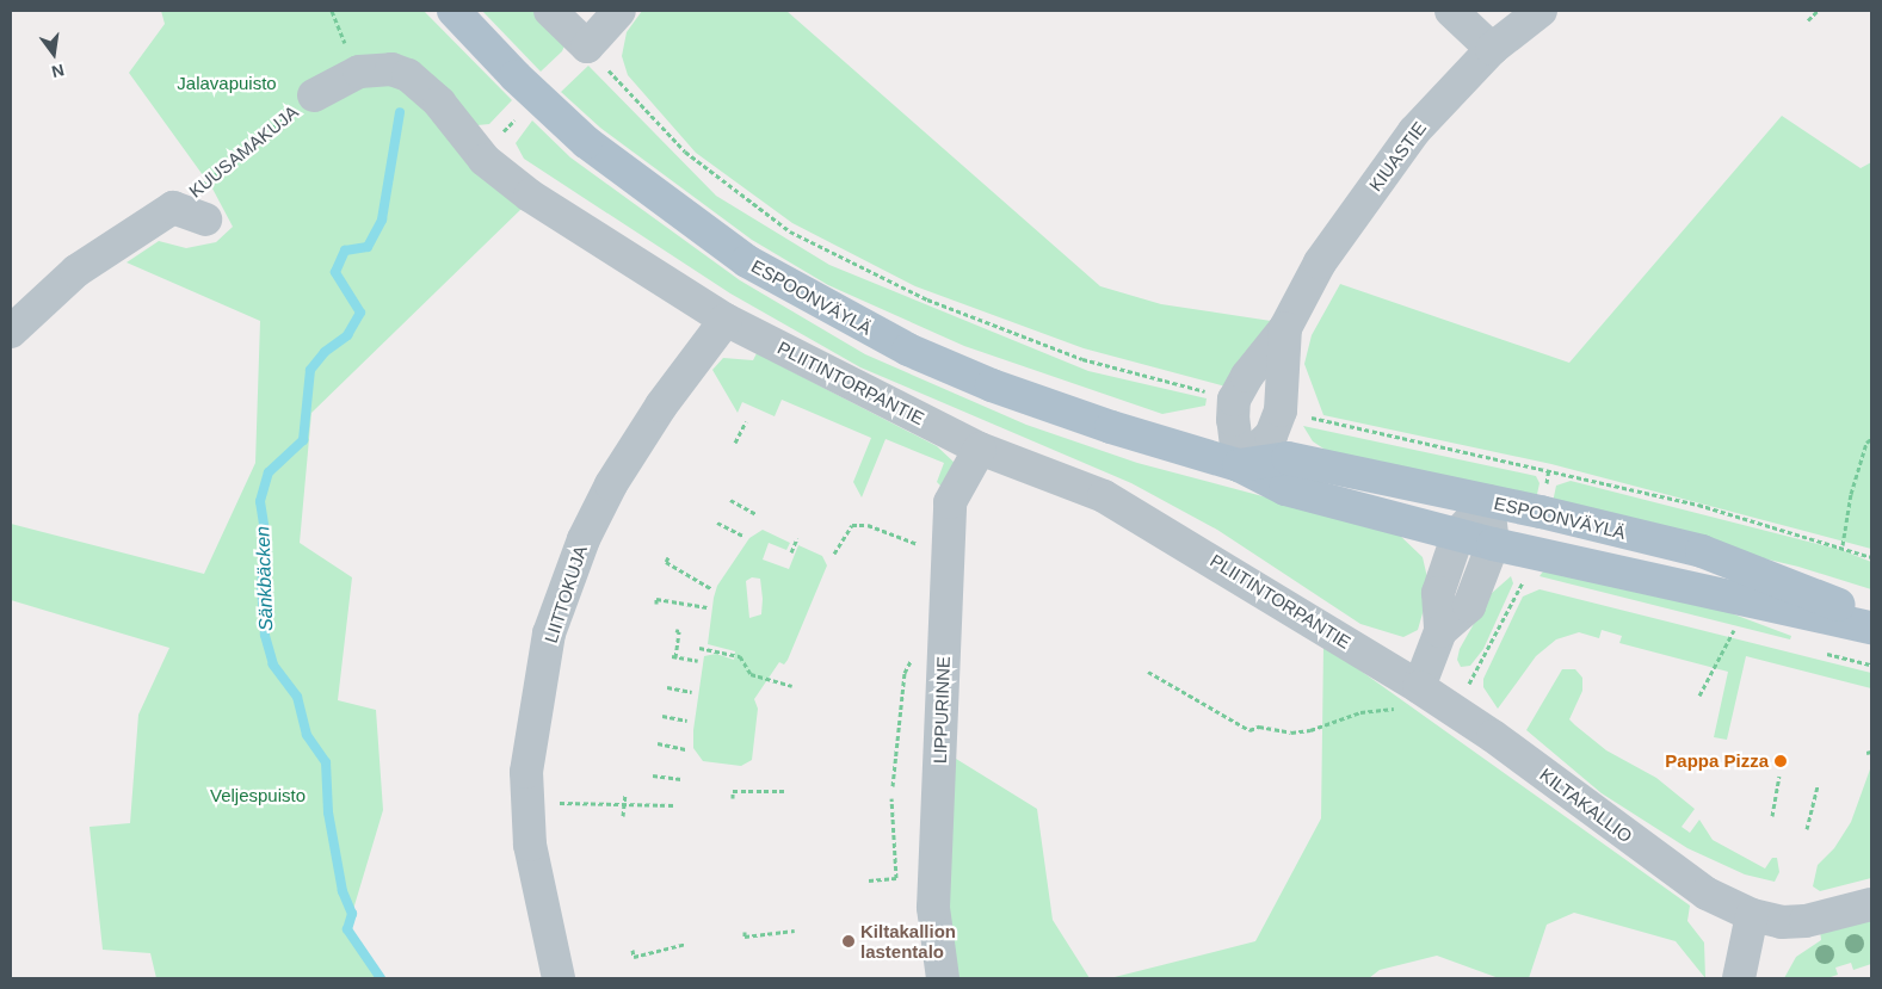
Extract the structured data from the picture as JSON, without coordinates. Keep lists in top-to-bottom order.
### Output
{
  "streets": {
    "main road": ["ESPOONVÄYLÄ"],
    "street": [
      "KUUSAMAKUJA",
      "KIUASTIE",
      "PLIITINTORPANTIE",
      "LIITTOKUJA",
      "LIPPURINNE",
      "KILTAKALLIO"
    ]
  },
  "crossings": [
    ["KUUSAMAKUJA", "PLIITINTORPANTIE"],
    ["KIUASTIE", "ESPOONVÄYLÄ"],
    ["PLIITINTORPANTIE", "LIITTOKUJA"],
    ["PLIITINTORPANTIE", "LIPPURINNE"],
    ["PLIITINTORPANTIE", "KILTAKALLIO"]
  ],
  "water": ["Sänkbäcken"],
  "parks": ["Jalavapuisto", "Veljespuisto"],
  "places": ["Pappa Pizza", "Kiltakallion lastentalo"],
  "north": "bottom"
}
